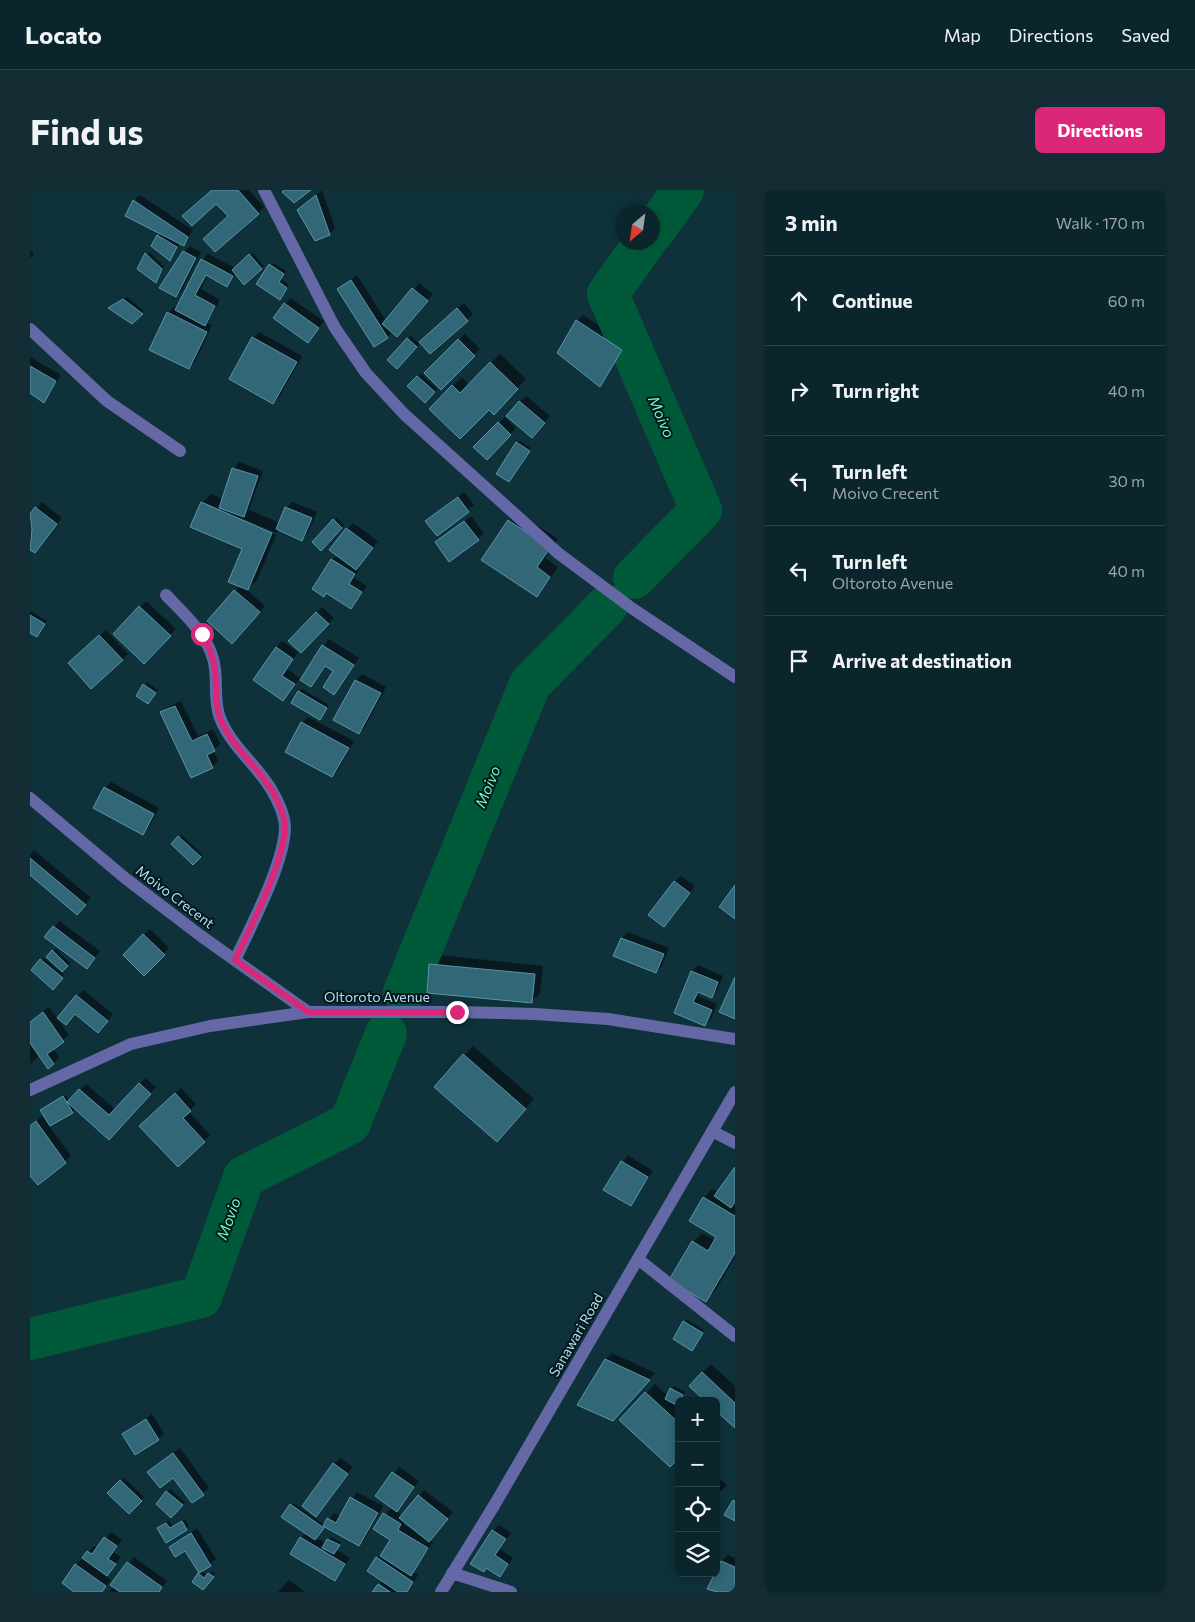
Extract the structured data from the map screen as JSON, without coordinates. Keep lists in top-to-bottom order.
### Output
{
  "streets": {
    "street": ["Moivo Crecent", "Oltoroto Avenue", "Sanawari Road"]
  },
  "crossings": [
    ["Moivo Crecent", "Oltoroto Avenue"]
  ],
  "water": ["Moivo", "Movio"],
  "north": "bottom left",
  "page": {
    "header": "Locato",
    "nav": ["Map", "Directions", "Saved"],
    "buttons": "Directions",
    "title": "Find us",
    "heading": ["3 min", "Walk · 170 m"],
    "list": [
      ["Continue", "60 m"],
      ["Turn right", "40 m"],
      ["Turn left", "Moivo Crecent", "30 m"],
      ["Turn left", "Oltoroto Avenue", "40 m"],
      "Arrive at destination"
    ],
    "map_buttons": ["+", "−"]
  }
}
